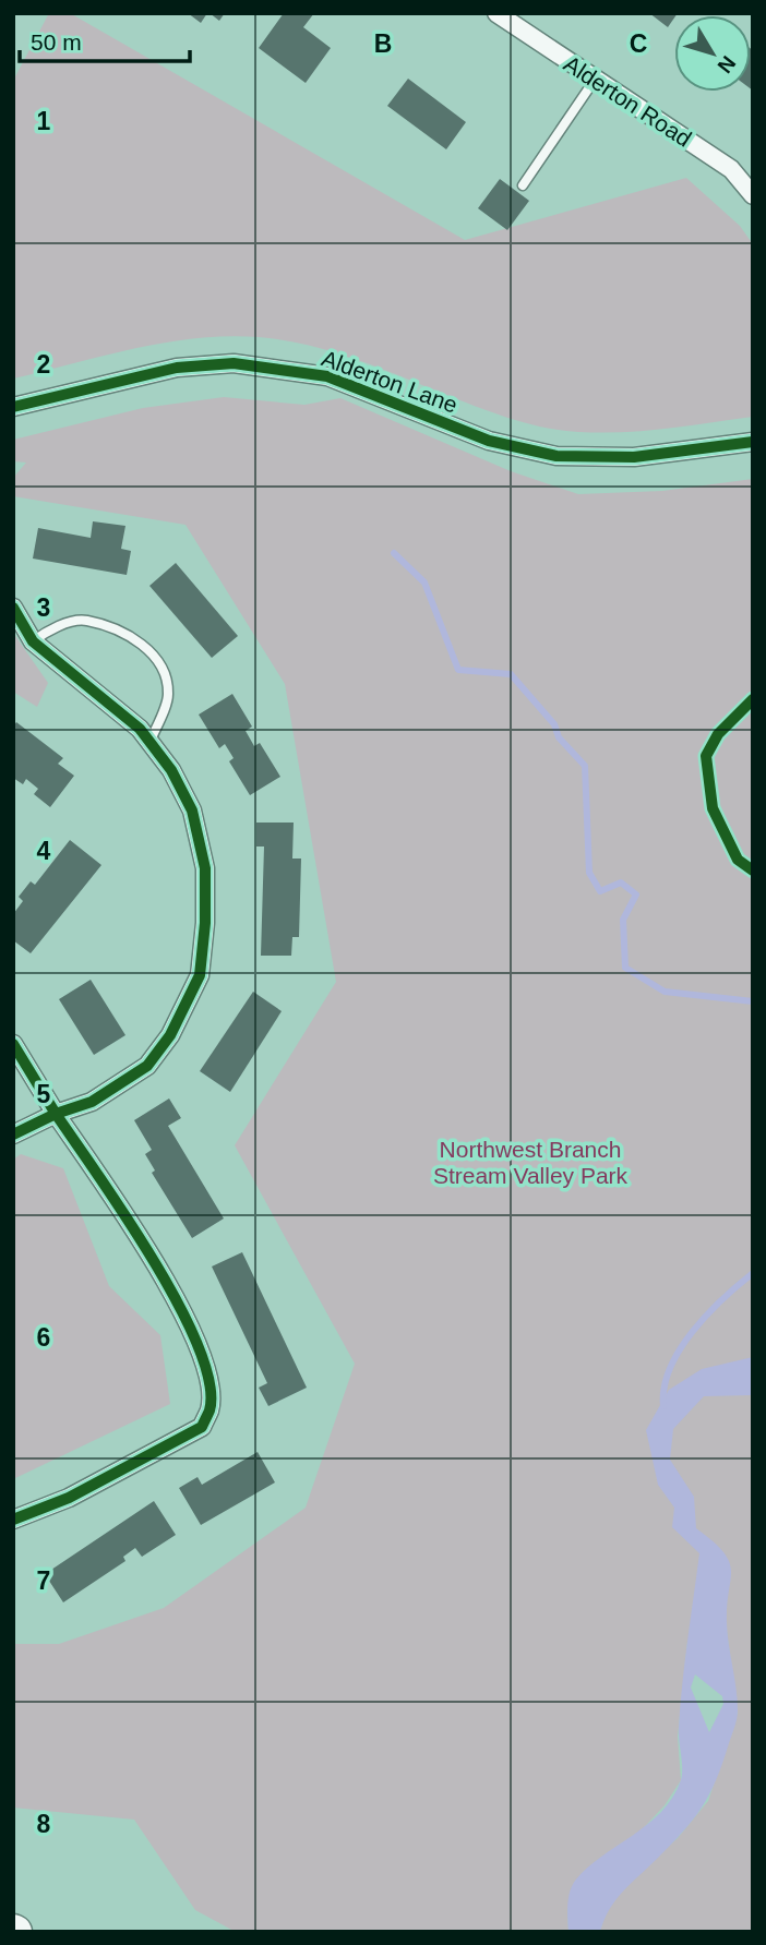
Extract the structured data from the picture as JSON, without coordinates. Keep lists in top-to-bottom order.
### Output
{
  "streets": {
    "street": ["Alderton Road", "Alderton Lane"]
  },
  "parks": ["Northwest Branch Stream Valley Park"],
  "scale_bar": "50 m",
  "north": "bottom right",
  "grid": {
    "columns": ["B", "C"],
    "rows": [
      "1",
      "2",
      "3",
      "4",
      "5",
      "6",
      "7",
      "8"
    ]
  }
}
